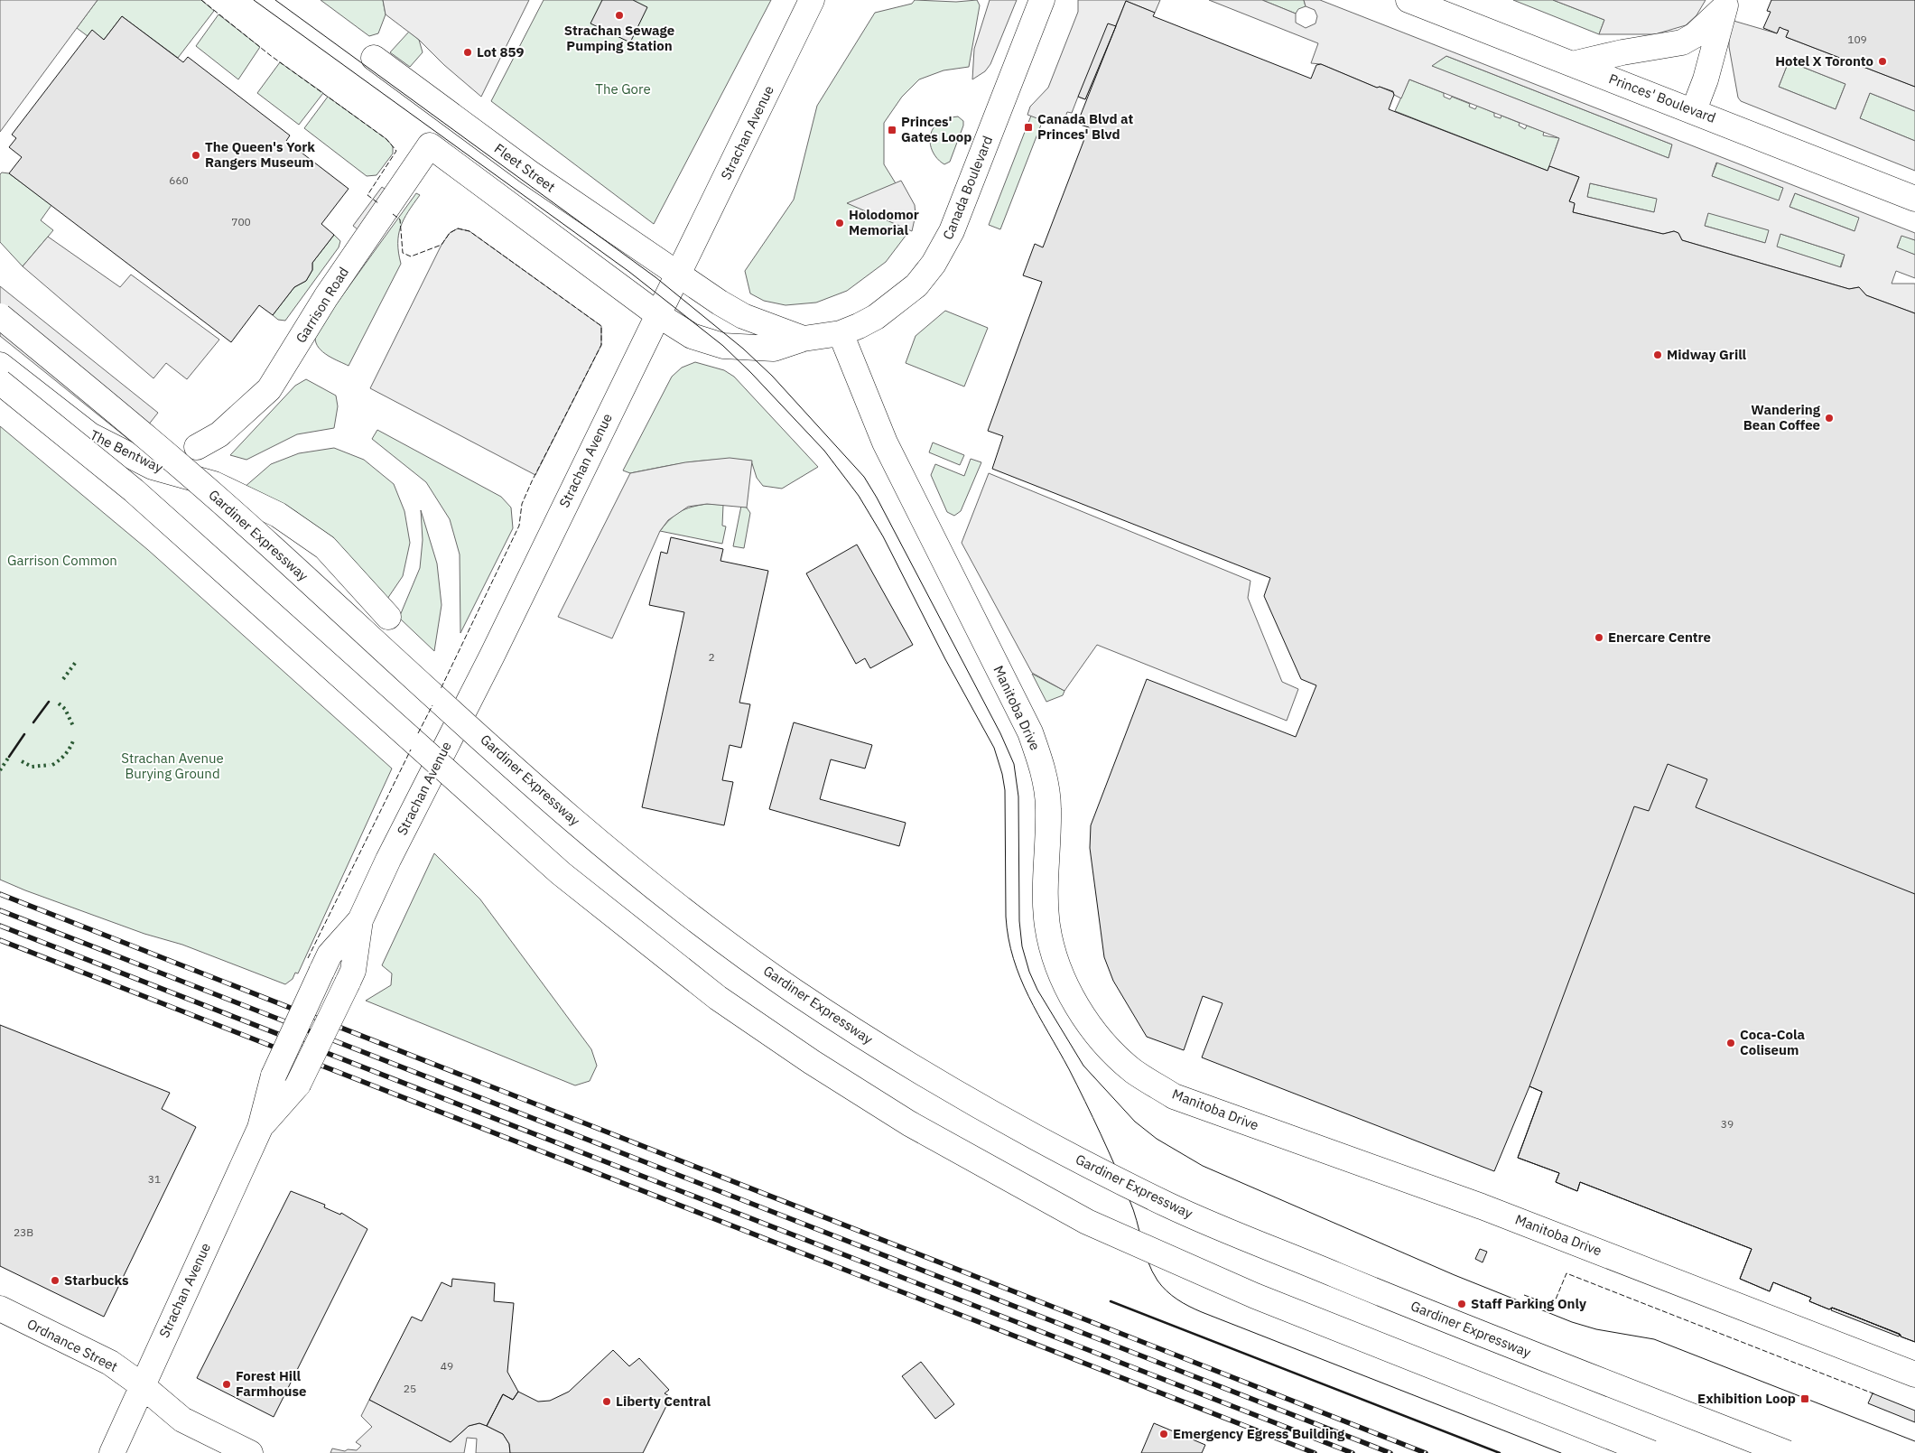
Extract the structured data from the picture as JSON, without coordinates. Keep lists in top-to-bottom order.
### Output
{
  "streets": {
    "main road": [
      "Princes' Boulevard",
      "Strachan Avenue",
      "Fleet Street",
      "Canada Boulevard",
      "Garrison Road",
      "The Bentway",
      "Gardiner Expressway",
      "Manitoba Drive",
      "Ordnance Street"
    ]
  },
  "crossings": [
    ["Strachan Avenue", "Fleet Street"],
    ["Strachan Avenue", "Garrison Road"],
    ["Strachan Avenue", "Ordnance Street"],
    ["Canada Boulevard", "Manitoba Drive"]
  ],
  "parks": ["The Gore", "Garrison Common", "Strachan Avenue Burying Ground"],
  "places": {
    "other": [
      "Strachan Sewage Pumping Station",
      "Lot 859",
      "Hotel X Toronto",
      "The Queen's York Rangers Museum",
      "Holodomor Memorial",
      "Midway Grill",
      "Wandering Bean Coffee",
      "Enercare Centre",
      "Coca-Cola Coliseum",
      "Starbucks",
      "Staff Parking Only",
      "Forest Hill Farmhouse",
      "Liberty Central",
      "Emergency Egress Building"
    ],
    "transit": ["Canada Blvd at Princes' Blvd", "Princes' Gates Loop", "Exhibition Loop"]
  },
  "house_numbers": [
    "109",
    "660",
    "700",
    "2",
    "39",
    "31",
    "23B",
    "49",
    "25"
  ]
}
